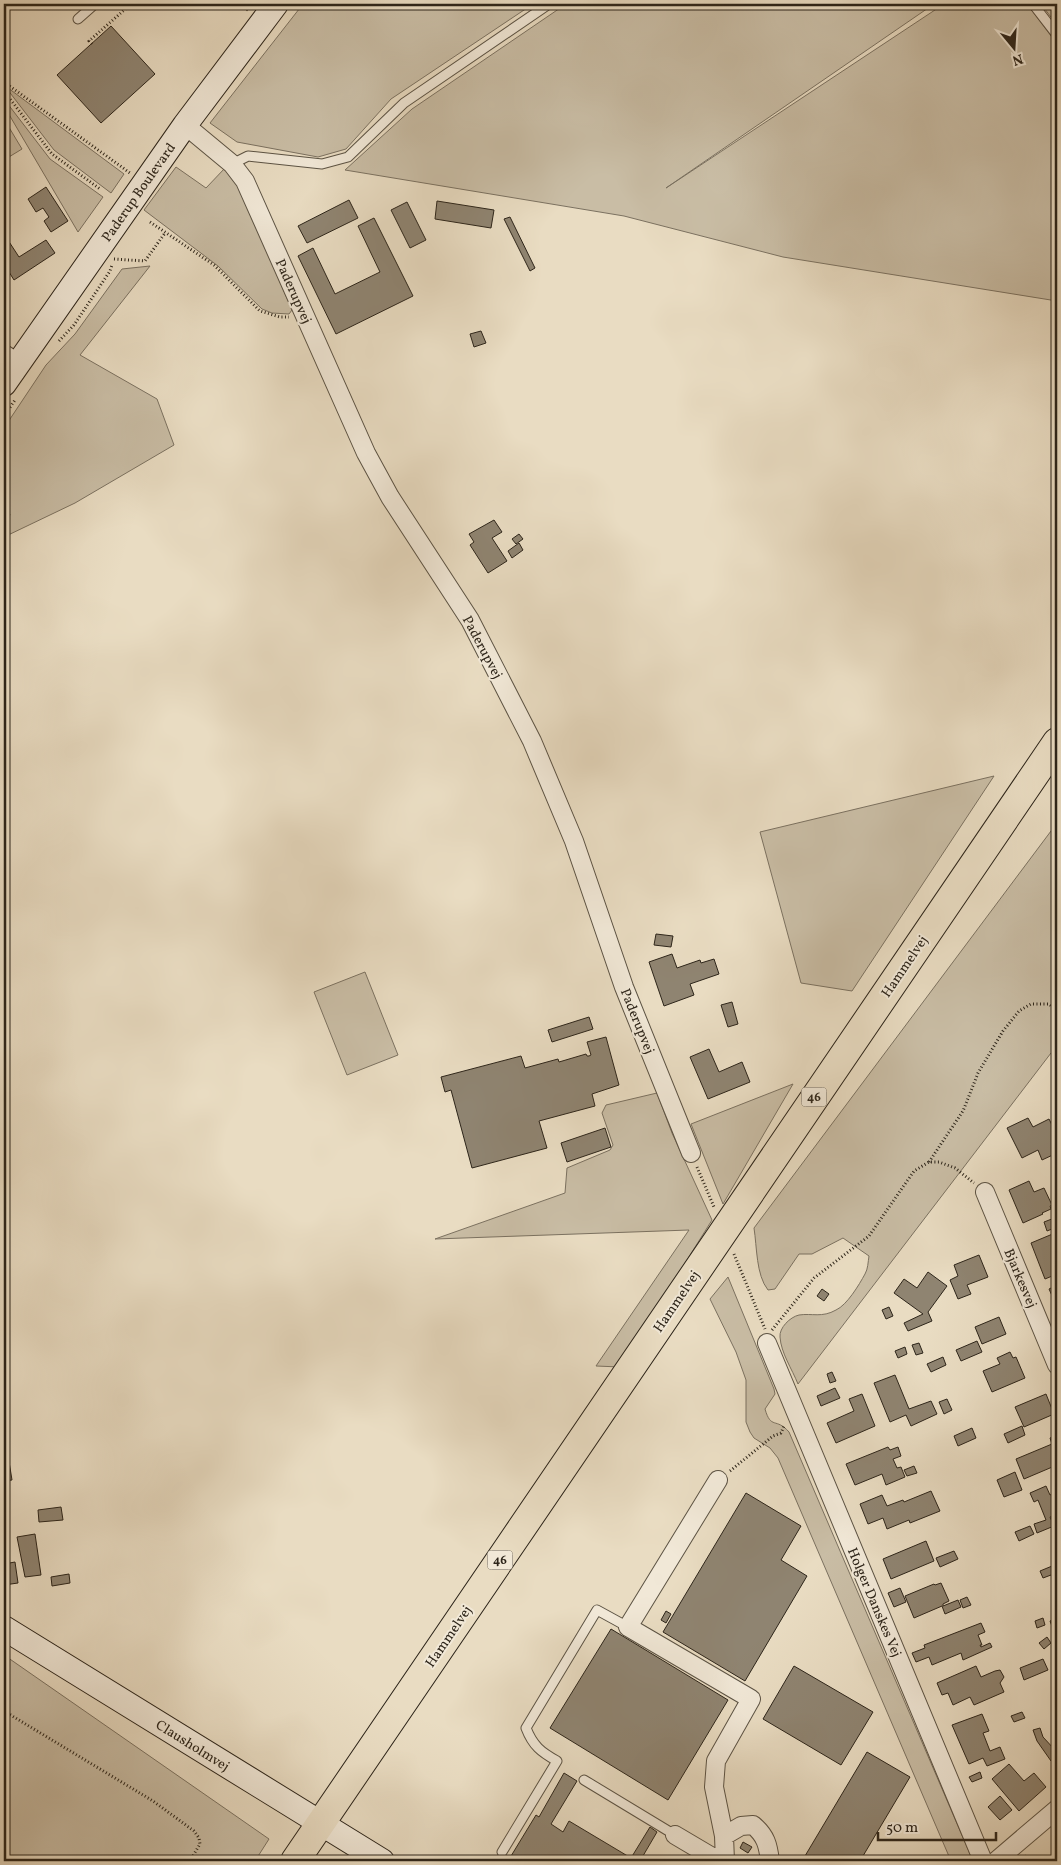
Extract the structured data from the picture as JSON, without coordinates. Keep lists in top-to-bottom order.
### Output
{
  "streets": {
    "highway": ["Hammelvej", "46"],
    "street": [
      "Paderup Boulevard",
      "Paderupvej",
      "Bjarkesvej",
      "Holger Danskes Vej",
      "Clausholmvej"
    ]
  },
  "crossings": [
    ["Paderup Boulevard", "Paderupvej"],
    ["Hammelvej", "Clausholmvej"]
  ],
  "scale_bar": "50 m",
  "north": "bottom"
}
